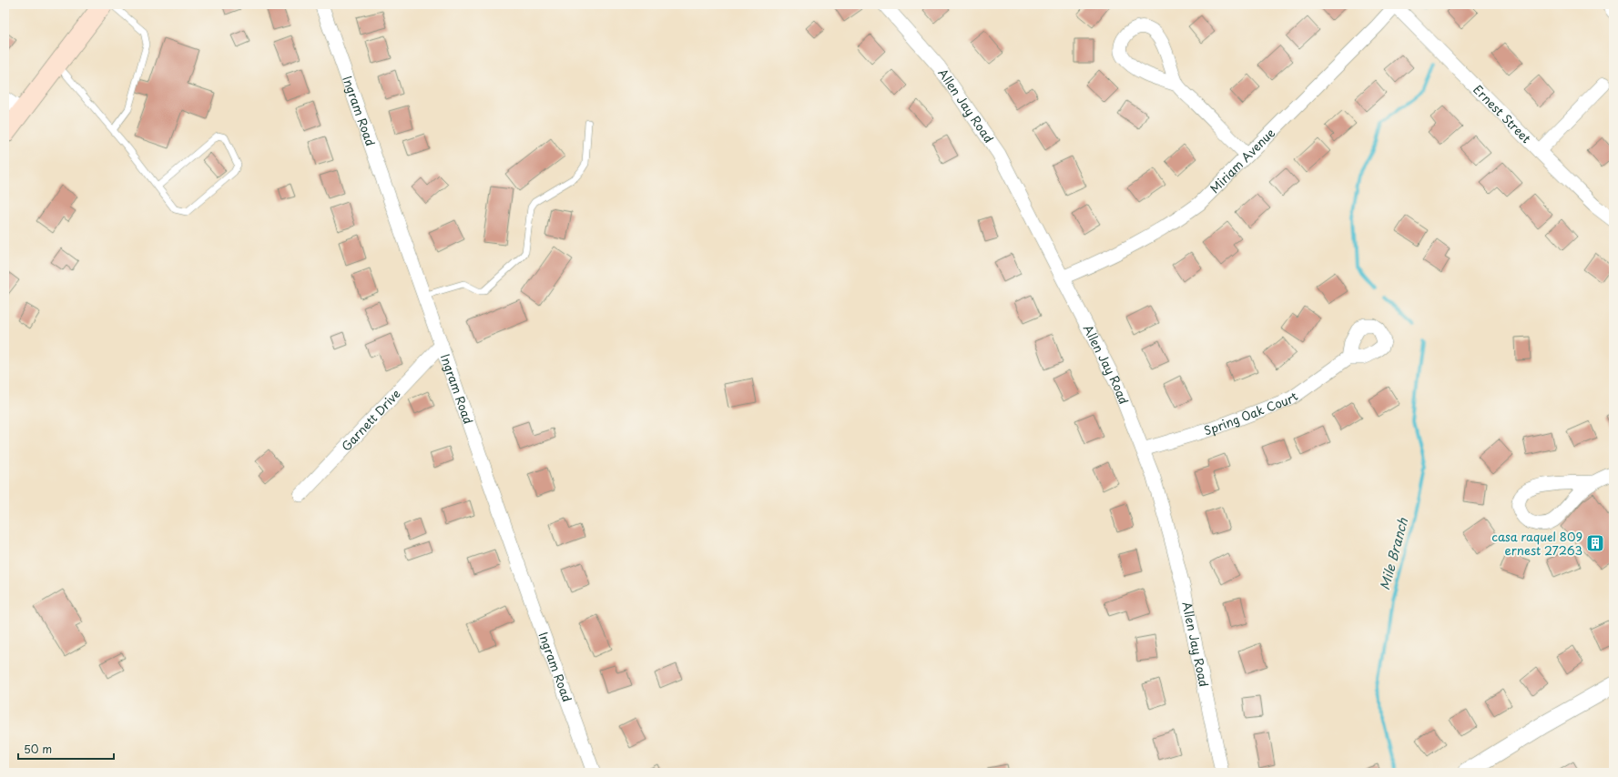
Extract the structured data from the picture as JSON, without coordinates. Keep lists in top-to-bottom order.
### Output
{
  "streets": {
    "street": [
      "Allen Jay Road",
      "Ingram Road",
      "Ernest Street",
      "Miriam Avenue",
      "Spring Oak Court",
      "Garnett Drive"
    ]
  },
  "crossings": [
    ["Allen Jay Road", "Miriam Avenue"],
    ["Allen Jay Road", "Spring Oak Court"],
    ["Ingram Road", "Garnett Drive"],
    ["Ernest Street", "Miriam Avenue"]
  ],
  "water": ["Mile Branch"],
  "places": {
    "building": ["casa raquel 809 ernest 27263"]
  },
  "scale_bar": "50 m"
}
